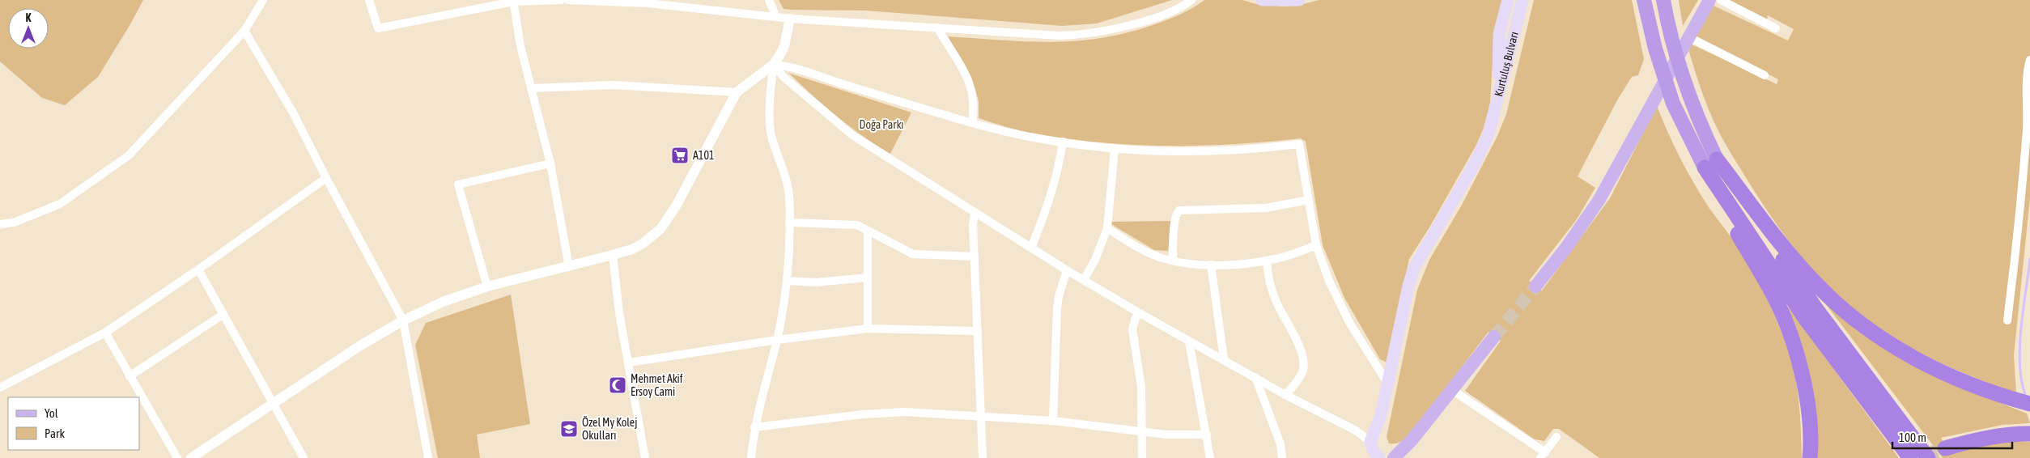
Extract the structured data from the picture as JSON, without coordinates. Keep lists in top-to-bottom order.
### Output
{
  "streets": {
    "main road": ["Kurtuluş Bulvarı"]
  },
  "parks": ["Doğa Parkı"],
  "places": {
    "supermarket": ["A101"],
    "mosque": ["Mehmet Akif Ersoy Cami"],
    "school or university": ["Özel My Kolej Okulları"]
  },
  "legend": ["Yol", "Park"],
  "scale_bar": "100 m",
  "north": "top"
}
